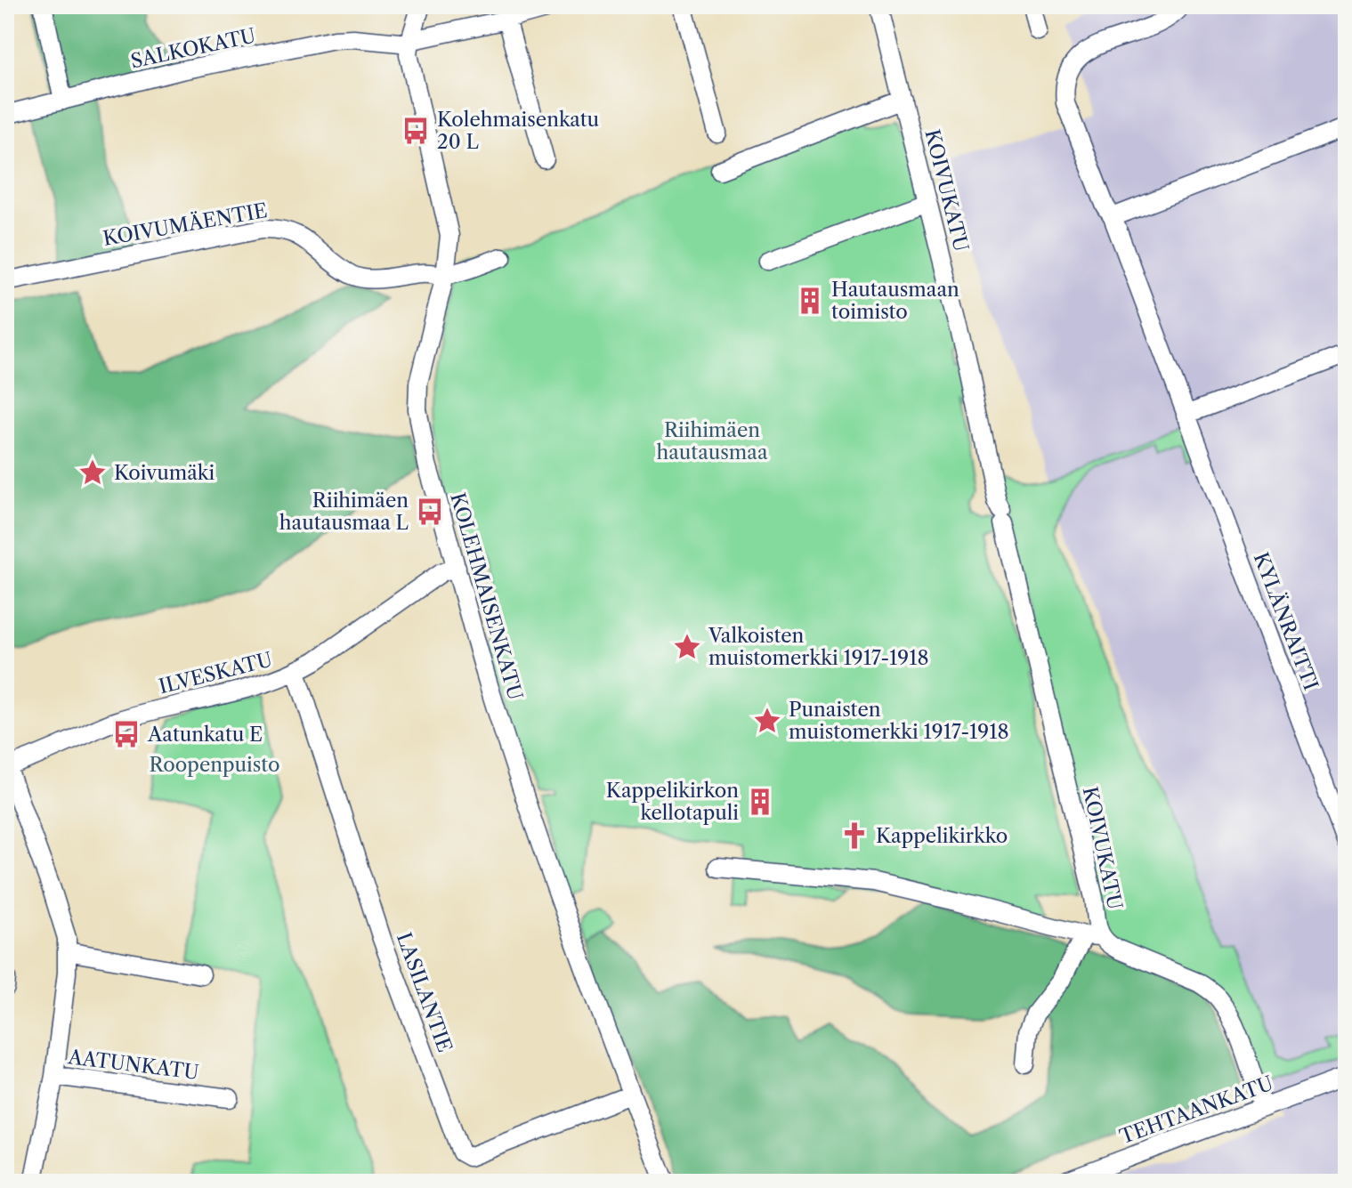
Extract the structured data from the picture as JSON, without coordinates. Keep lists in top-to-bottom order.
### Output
{
  "streets": {
    "street": [
      "SALKOKATU",
      "KOIVUKATU",
      "KOIVUMÄENTIE",
      "KOLEHMAISENKATU",
      "KYLÄNRAITTI",
      "ILVESKATU",
      "LASILANTIE",
      "AATUNKATU",
      "TEHTAANKATU"
    ]
  },
  "crossings": [
    ["SALKOKATU", "KOLEHMAISENKATU"],
    ["KOIVUKATU", "TEHTAANKATU"],
    ["KOIVUMÄENTIE", "KOLEHMAISENKATU"],
    ["KOLEHMAISENKATU", "ILVESKATU"],
    ["KOLEHMAISENKATU", "LASILANTIE"],
    ["ILVESKATU", "LASILANTIE"],
    ["ILVESKATU", "AATUNKATU"]
  ],
  "parks": ["Riihimäen hautausmaa", "Roopenpuisto"],
  "places": {
    "bus stop": ["Kolehmaisenkatu 20 L", "Riihimäen hautausmaa L", "Aatunkatu E"],
    "building": ["Hautausmaan toimisto", "Kappelikirkon kellotapuli"],
    "place": ["Koivumäki", "Valkoisten muistomerkki 1917-1918", "Punaisten muistomerkki 1917-1918"],
    "church": ["Kappelikirkko"]
  }
}
